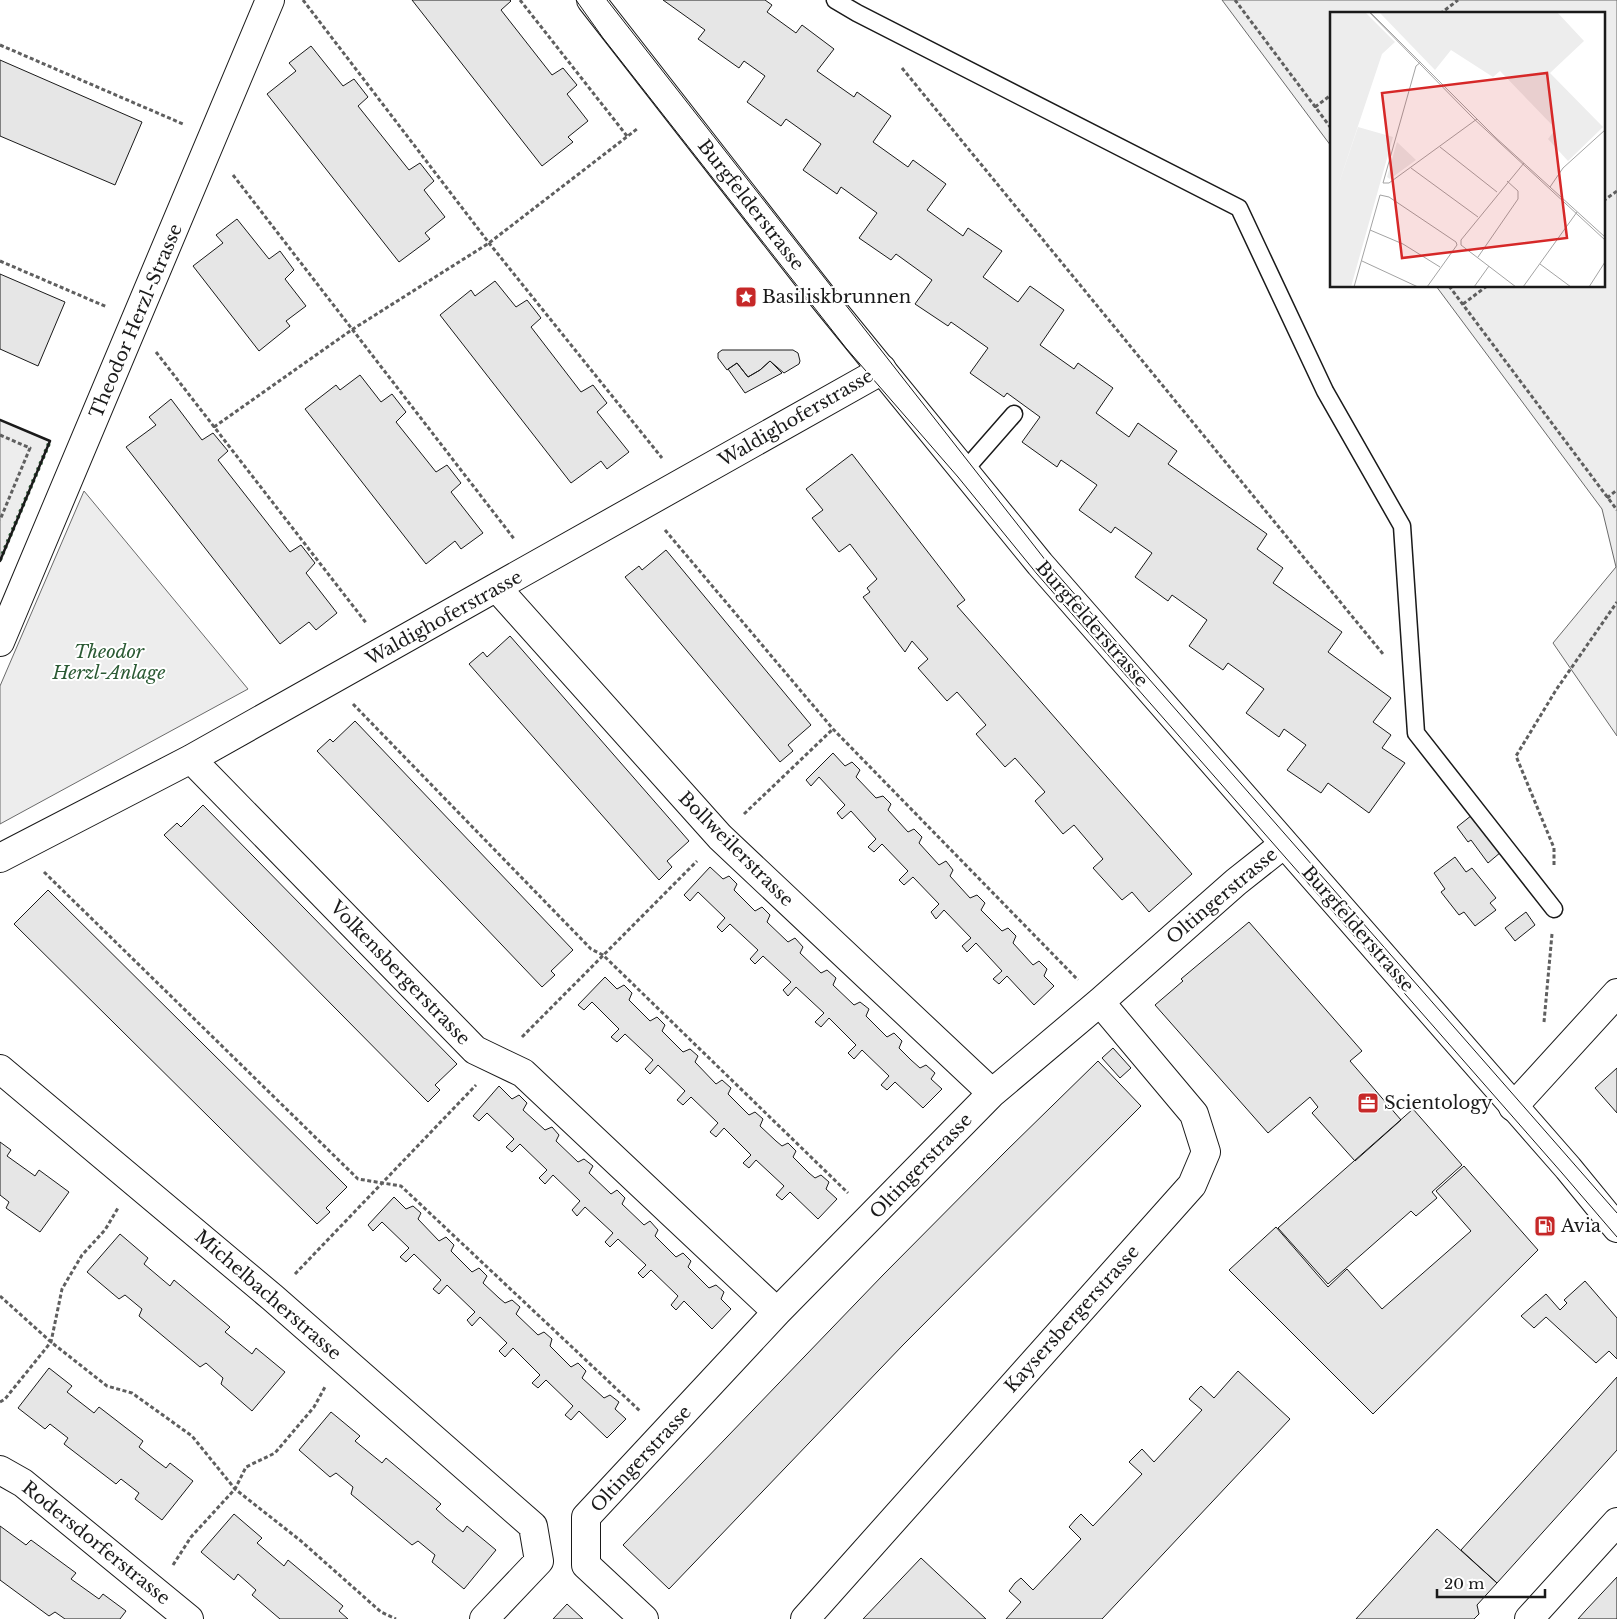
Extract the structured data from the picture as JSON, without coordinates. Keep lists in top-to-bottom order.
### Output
{
  "streets": {
    "street": [
      "Burgfelderstrasse",
      "Theodor Herzl-Strasse",
      "Waldighoferstrasse",
      "Bollweilerstrasse",
      "Oltingerstrasse",
      "Volkensbergerstrasse",
      "Michelbacherstrasse",
      "Kaysersbergerstrasse",
      "Rodersdorferstrasse"
    ]
  },
  "crossings": [
    ["Burgfelderstrasse", "Waldighoferstrasse"],
    ["Burgfelderstrasse", "Oltingerstrasse"],
    ["Waldighoferstrasse", "Bollweilerstrasse"],
    ["Waldighoferstrasse", "Volkensbergerstrasse"],
    ["Bollweilerstrasse", "Oltingerstrasse"],
    ["Oltingerstrasse", "Volkensbergerstrasse"],
    ["Oltingerstrasse", "Kaysersbergerstrasse"]
  ],
  "parks": ["Theodor Herzl-Anlage"],
  "places": {
    "place": ["Basiliskbrunnen"],
    "office": ["Scientology"],
    "fuel station": ["Avia"]
  },
  "scale_bar": "20 m"
}
